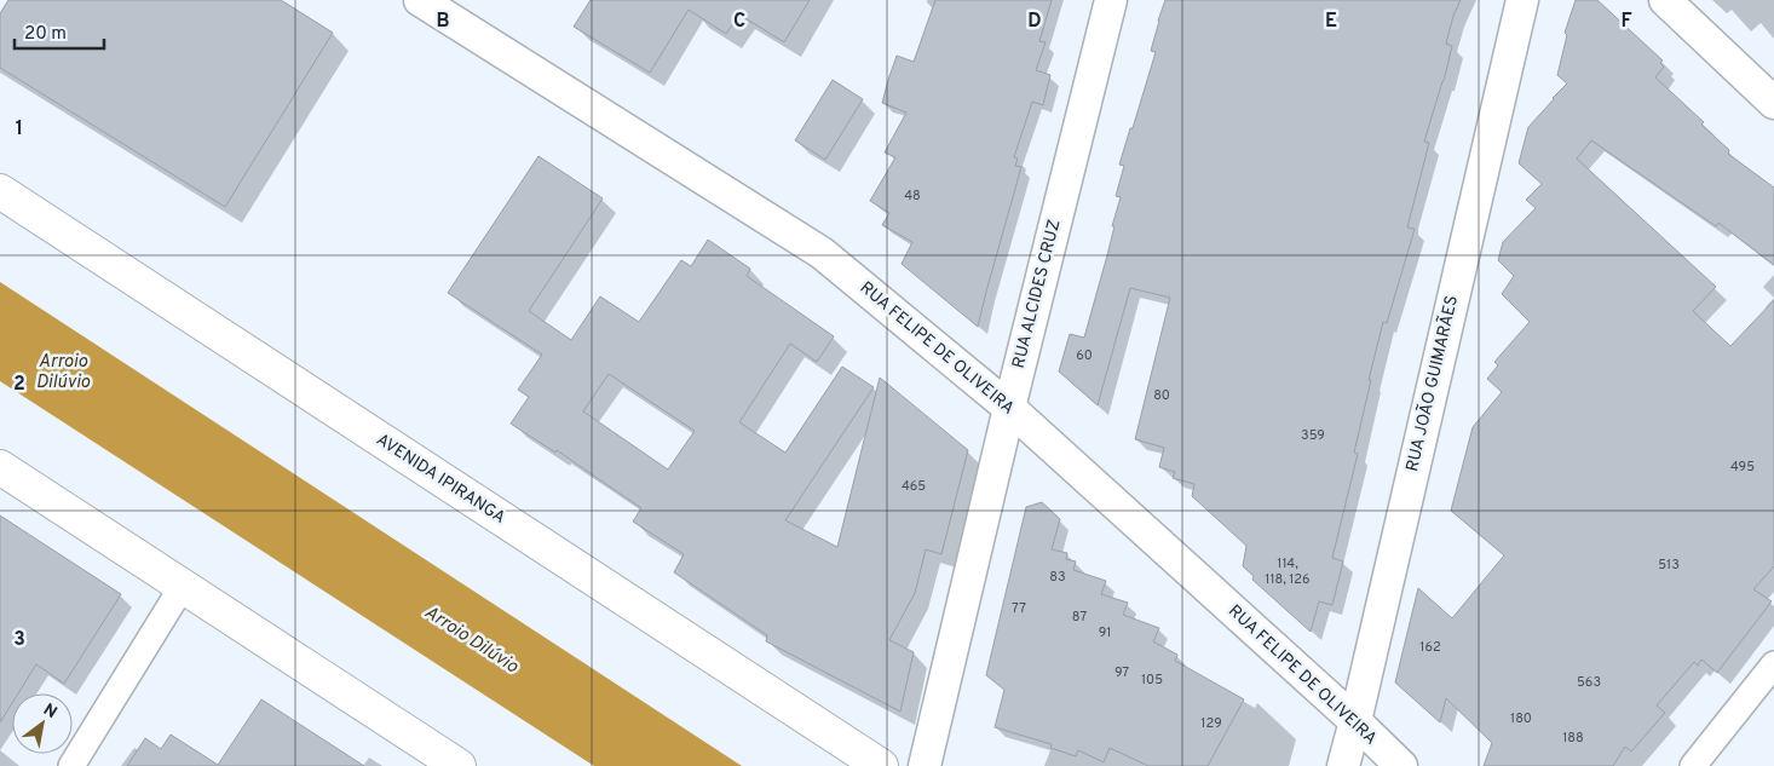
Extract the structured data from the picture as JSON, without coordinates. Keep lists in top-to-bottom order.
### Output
{
  "streets": {
    "main road": ["AVENIDA IPIRANGA"],
    "street": ["RUA ALCIDES CRUZ", "RUA FELIPE DE OLIVEIRA", "RUA JOÃO GUIMARÃES"]
  },
  "crossings": [
    ["RUA ALCIDES CRUZ", "RUA FELIPE DE OLIVEIRA"],
    ["RUA FELIPE DE OLIVEIRA", "RUA JOÃO GUIMARÃES"]
  ],
  "water": ["Arroio Dilúvio"],
  "house_numbers": [
    "48",
    "60",
    "80",
    "359",
    "495",
    "465",
    "114, 118, 126",
    "513",
    "83",
    "77",
    "87",
    "91",
    "162",
    "97",
    "105",
    "563",
    "180",
    "129",
    "188"
  ],
  "scale_bar": "20 m",
  "north": "top right",
  "grid": {
    "columns": [
      "B",
      "C",
      "D",
      "E",
      "F"
    ],
    "rows": ["1", "2", "3"]
  }
}
